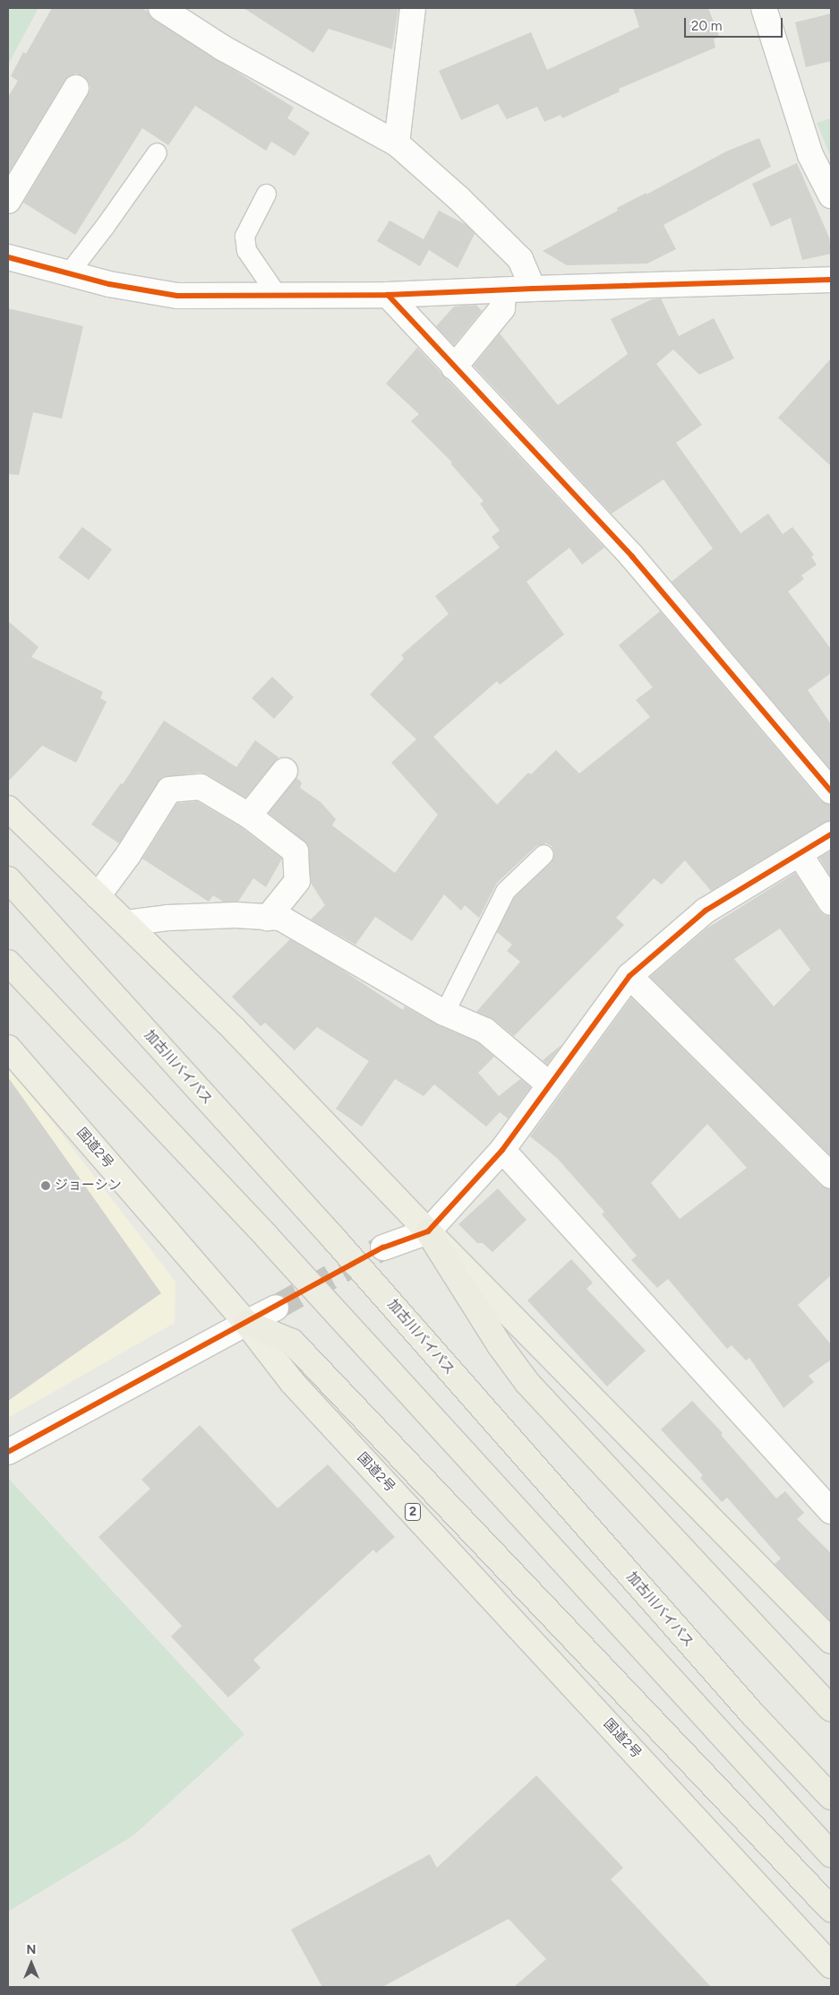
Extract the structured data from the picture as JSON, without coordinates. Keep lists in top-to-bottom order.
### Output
{
  "streets": {
    "highway": ["加古川バイパス", "国道2号", "2"]
  },
  "places": ["ジョーシン"],
  "scale_bar": "20 m",
  "north": "top"
}
